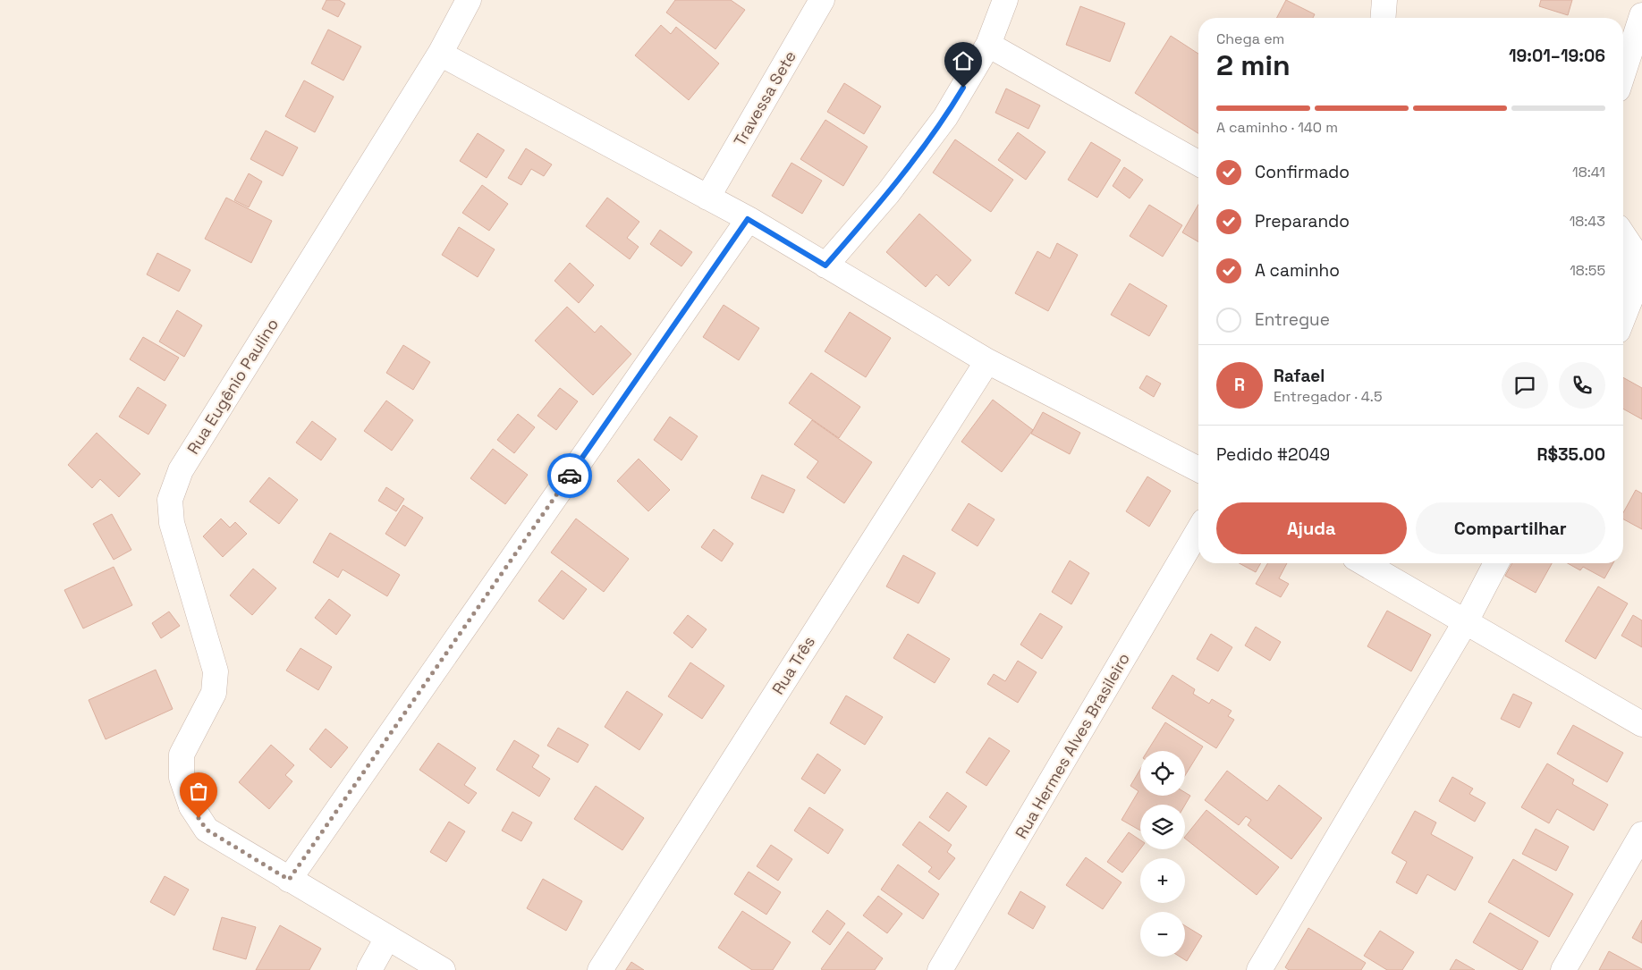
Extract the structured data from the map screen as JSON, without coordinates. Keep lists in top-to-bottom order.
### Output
{
  "streets": {
    "street": [
      "Travessa Sete",
      "Rua Eugênio Paulino",
      "Rua Três",
      "Rua Hermes Alves Brasileiro"
    ]
  },
  "page": {
    "heading": ["2 min", "Chega em", "19:01–19:06"],
    "panel": [
      "Rafael",
      "Entregador · 4.5",
      "Pedido #2049",
      "R$35.00"
    ],
    "bar": "A caminho · 140 m",
    "list": [
      ["Confirmado", "18:41"],
      ["Preparando", "18:43"],
      ["A caminho", "18:55"],
      "Entregue"
    ],
    "round": "R",
    "buttons": ["Ajuda", "Compartilhar"],
    "map_buttons": ["+", "−"]
  }
}
